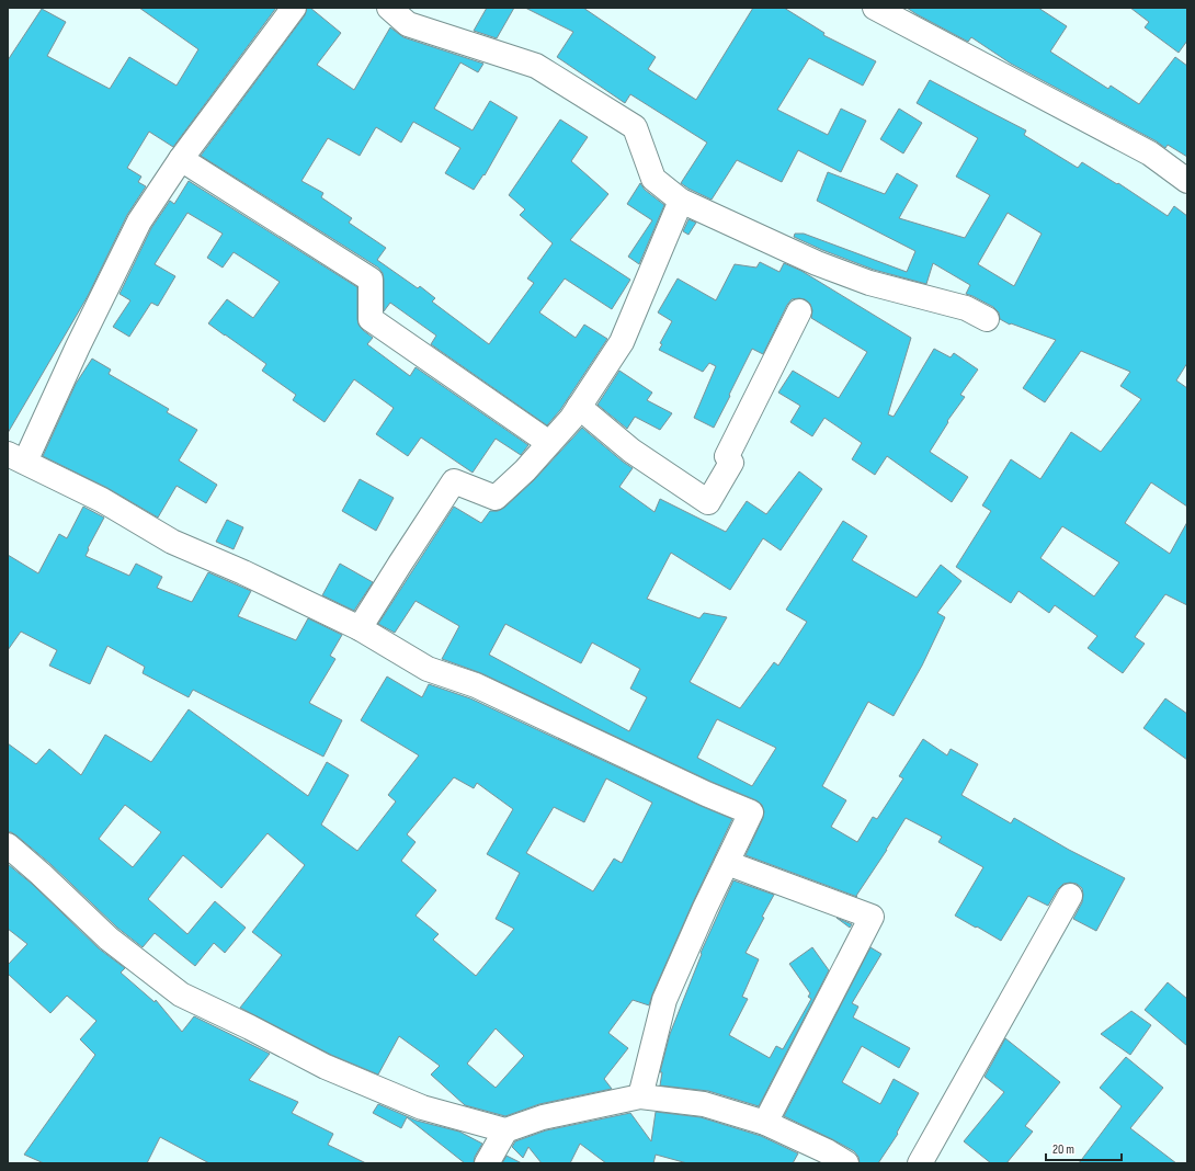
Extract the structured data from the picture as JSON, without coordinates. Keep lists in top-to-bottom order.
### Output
{
  "scale_bar": "20 m"
}
